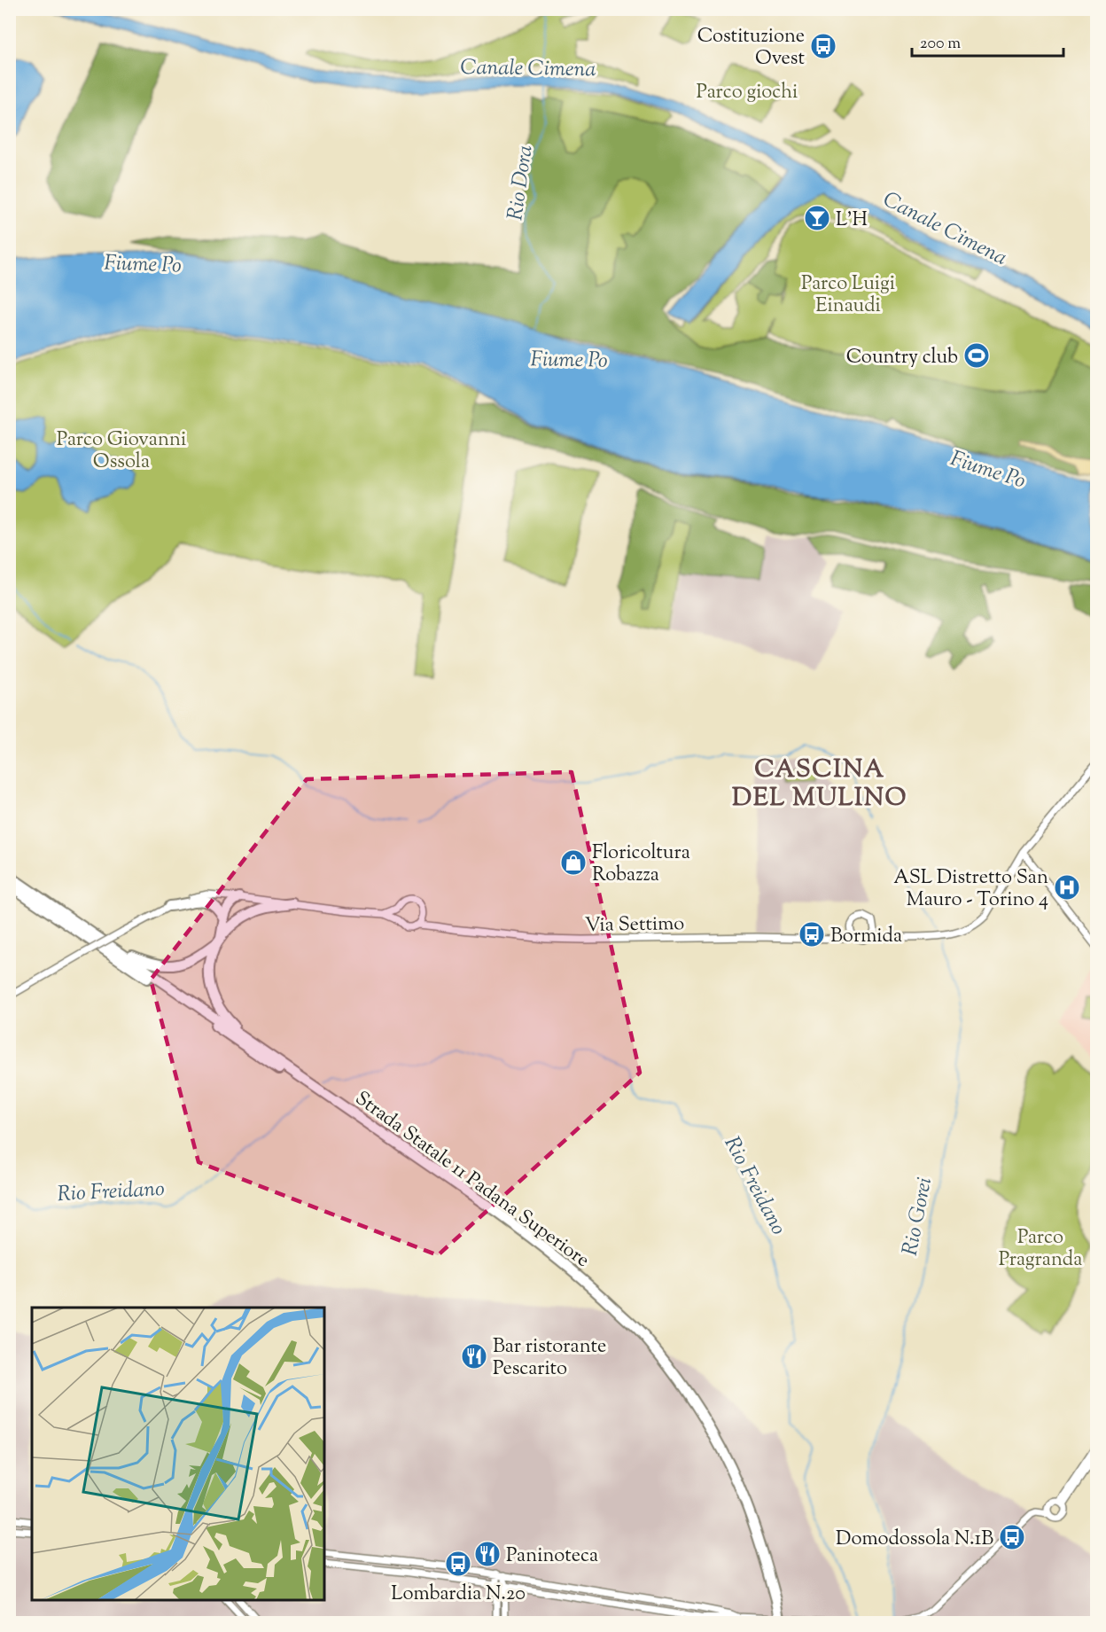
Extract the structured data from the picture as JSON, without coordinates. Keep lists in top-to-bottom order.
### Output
{
  "streets": {
    "highway": ["Strada Statale 11 Padana Superiore"],
    "street": ["Via Settimo"]
  },
  "districts": ["CASCINA DEL MULINO"],
  "water": [
    "Canale Cimena",
    "Rio Dora",
    "Fiume Po",
    "Rio Freidano",
    "Rio Gorei"
  ],
  "parks": [
    "Parco giochi",
    "Parco Luigi Einaudi",
    "Parco Giovanni Ossola",
    "Parco Pragranda"
  ],
  "places": {
    "bus stop": [
      "Costituzione Ovest",
      "Bormida",
      "Domodossola N.1B",
      "Lombardia N.20"
    ],
    "bar": ["L'H"],
    "sports": ["Country club"],
    "shop": ["Floricoltura Robazza"],
    "hospital": ["ASL Distretto San Mauro - Torino 4"],
    "restaurant": ["Bar ristorante Pescarito", "Paninoteca"]
  },
  "scale_bar": "200 m"
}
